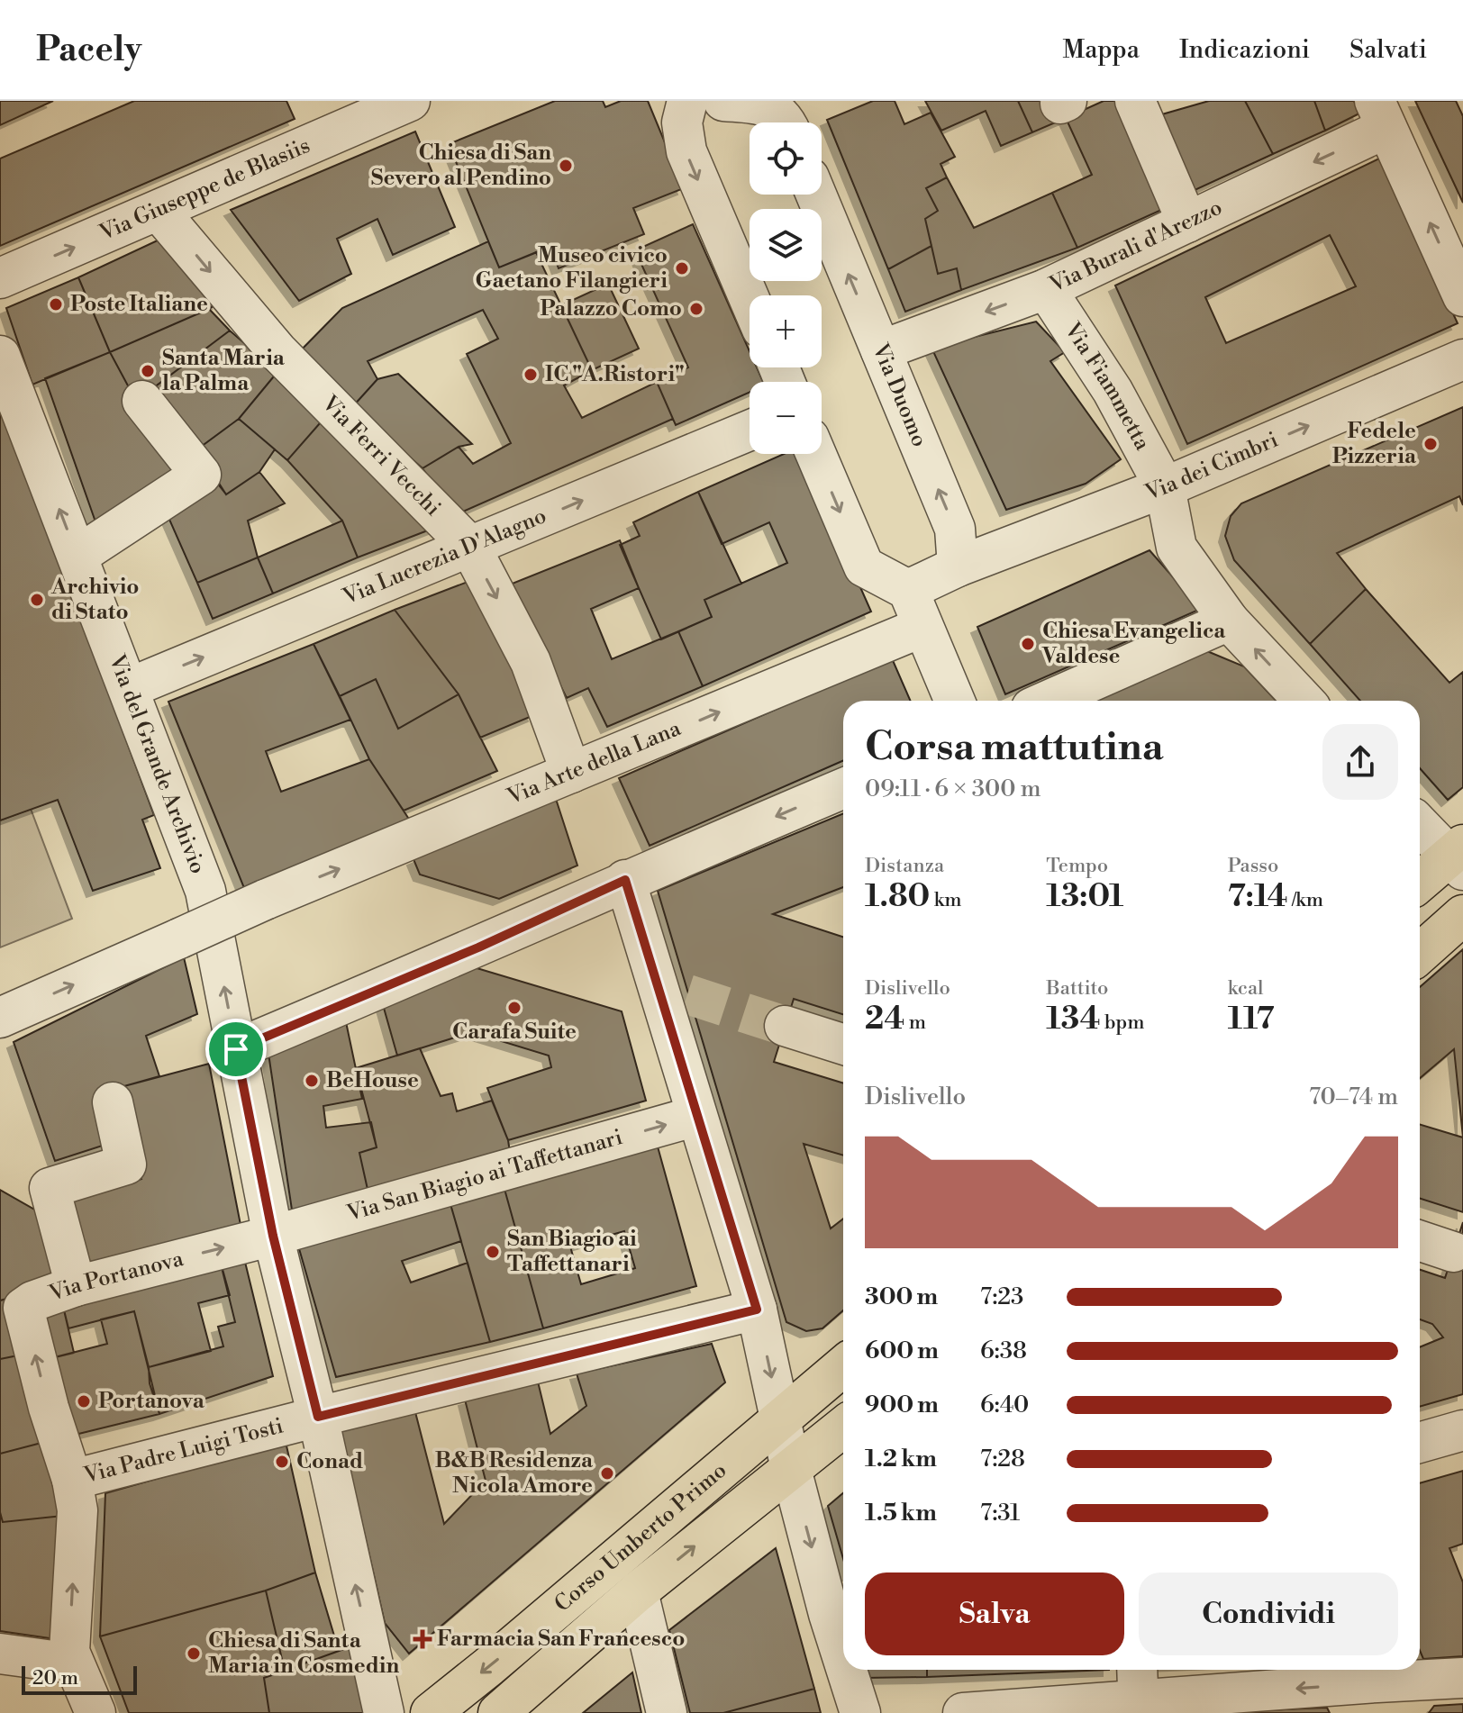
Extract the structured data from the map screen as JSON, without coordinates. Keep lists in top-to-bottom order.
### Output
{
  "streets": {
    "main road": ["Corso Umberto Primo"],
    "street": [
      "Via Giuseppe de Blasiis",
      "Via Burali d'Arezzo",
      "Via Fiammetta",
      "Via Duomo",
      "Via Ferri Vecchi",
      "Via dei Cimbri",
      "Via Lucrezia D'Alagno",
      "Via Arte della Lana",
      "Via del Grande Archivio",
      "Via San Biagio ai Taffettanari",
      "Via Portanova",
      "Via Padre Luigi Tosti"
    ]
  },
  "crossings": [
    ["Via Giuseppe de Blasiis", "Via Ferri Vecchi"],
    ["Via Burali d'Arezzo", "Via Fiammetta"],
    ["Via Burali d'Arezzo", "Via Duomo"],
    ["Via Fiammetta", "Via dei Cimbri"],
    ["Via Duomo", "Via dei Cimbri"],
    ["Via Ferri Vecchi", "Via Lucrezia D'Alagno"],
    ["Via Ferri Vecchi", "Via Arte della Lana"],
    ["Via Lucrezia D'Alagno", "Via del Grande Archivio"],
    ["Via del Grande Archivio", "Via San Biagio ai Taffettanari"],
    ["Via del Grande Archivio", "Via Portanova"],
    ["Via del Grande Archivio", "Via Padre Luigi Tosti"],
    ["Via San Biagio ai Taffettanari", "Via Portanova"],
    ["Via Portanova", "Via Padre Luigi Tosti"]
  ],
  "one_way": [
    "Via Giuseppe de Blasiis",
    "Via Burali d'Arezzo",
    "Via Ferri Vecchi",
    "Via dei Cimbri",
    "Via Lucrezia D'Alagno",
    "Via del Grande Archivio"
  ],
  "places": {
    "other": [
      "Chiesa di San Severo al Pendino",
      "Museo civico Gaetano Filangieri",
      "Poste Italiane",
      "Palazzo Como",
      "Santa Maria la Palma",
      "IC \"A.Ristori\"",
      "Fedele Pizzeria",
      "Archivio di Stato",
      "Chiesa Evangelica Valdese",
      "Carafa Suite",
      "BeHouse",
      "San Biagio ai Taffettanari",
      "Portanova",
      "Conad",
      "B&B Residenza Nicola Amore",
      "Chiesa di Santa Maria in Cosmedin"
    ],
    "health": ["Farmacia San Francesco"]
  },
  "scale_bar": "20 m",
  "page": {
    "header": "Pacely",
    "nav": ["Mappa", "Indicazioni", "Salvati"],
    "map_buttons": ["+", "−"],
    "heading": ["Corsa mattutina", "09:11 · 6 × 300 m"],
    "stats": [
      ["Distanza", "1.80 km"],
      ["Tempo", "13:01"],
      ["Passo", "7:14 /km"],
      ["Dislivello", "24 m"],
      ["Battito", "134 bpm"],
      ["kcal", "117"]
    ],
    "chart": ["Dislivello", "70–74 m"],
    "list": [
      {
        "name": "300 m",
        "note": "7:23"
      },
      {
        "name": "600 m",
        "note": "6:38"
      },
      {
        "name": "900 m",
        "note": "6:40"
      },
      {
        "name": "1.2 km",
        "note": "7:28"
      },
      {
        "name": "1.5 km",
        "note": "7:31"
      }
    ],
    "buttons": ["Salva", "Condividi"],
    "scale": "20 m"
  }
}
